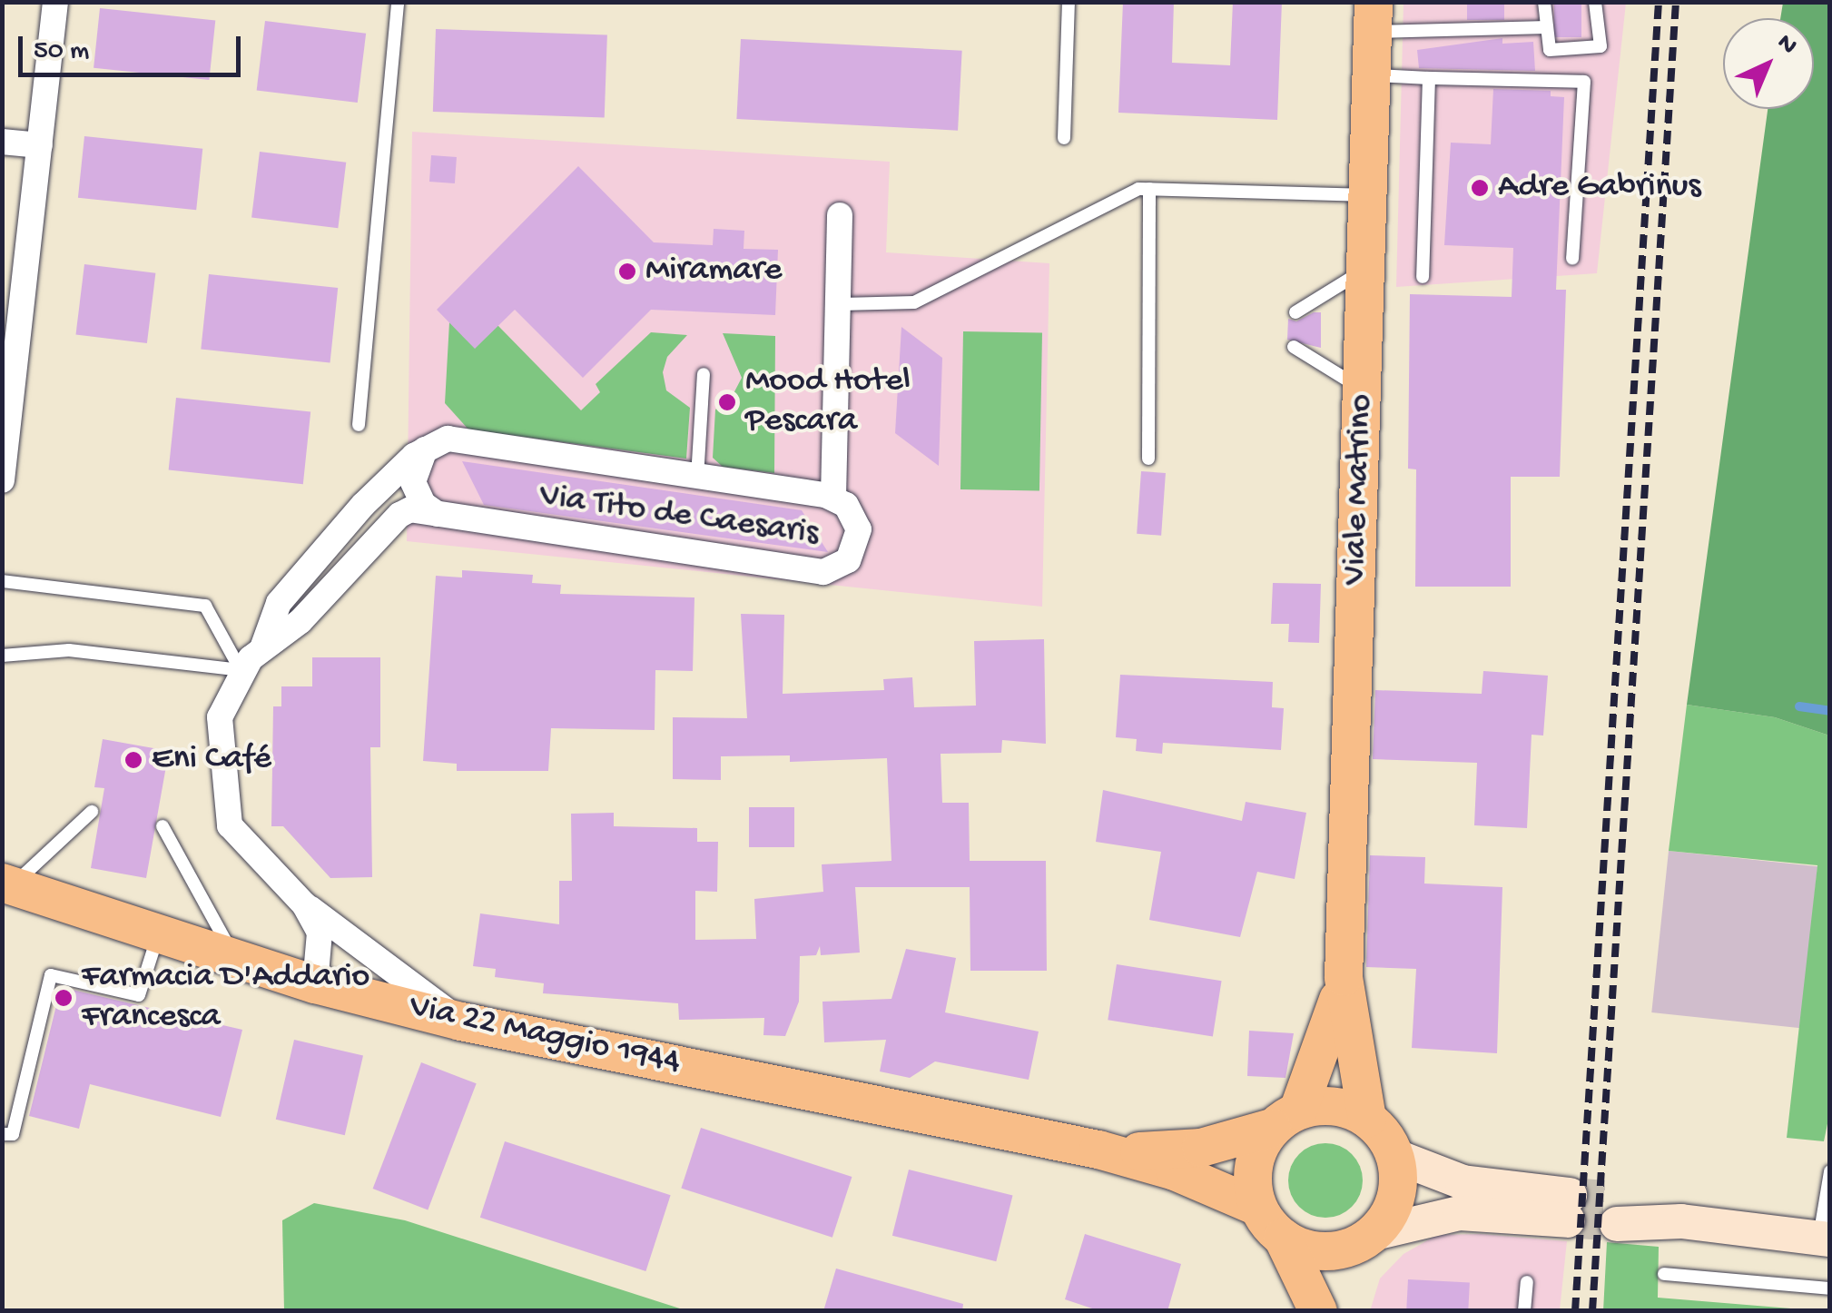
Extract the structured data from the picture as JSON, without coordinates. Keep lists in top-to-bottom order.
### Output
{
  "streets": {
    "main road": ["Viale Matrino", "Via 22 Maggio 1944"],
    "street": ["Via Tito de Caesaris"]
  },
  "crossings": [
    ["Viale Matrino", "Via 22 Maggio 1944"]
  ],
  "places": [
    "Adre Gabrinus",
    "Miramare",
    "Mood Hotel Pescara",
    "Eni Café",
    "Farmacia D'Addario Francesca"
  ],
  "scale_bar": "50 m",
  "north": "top right"
}
